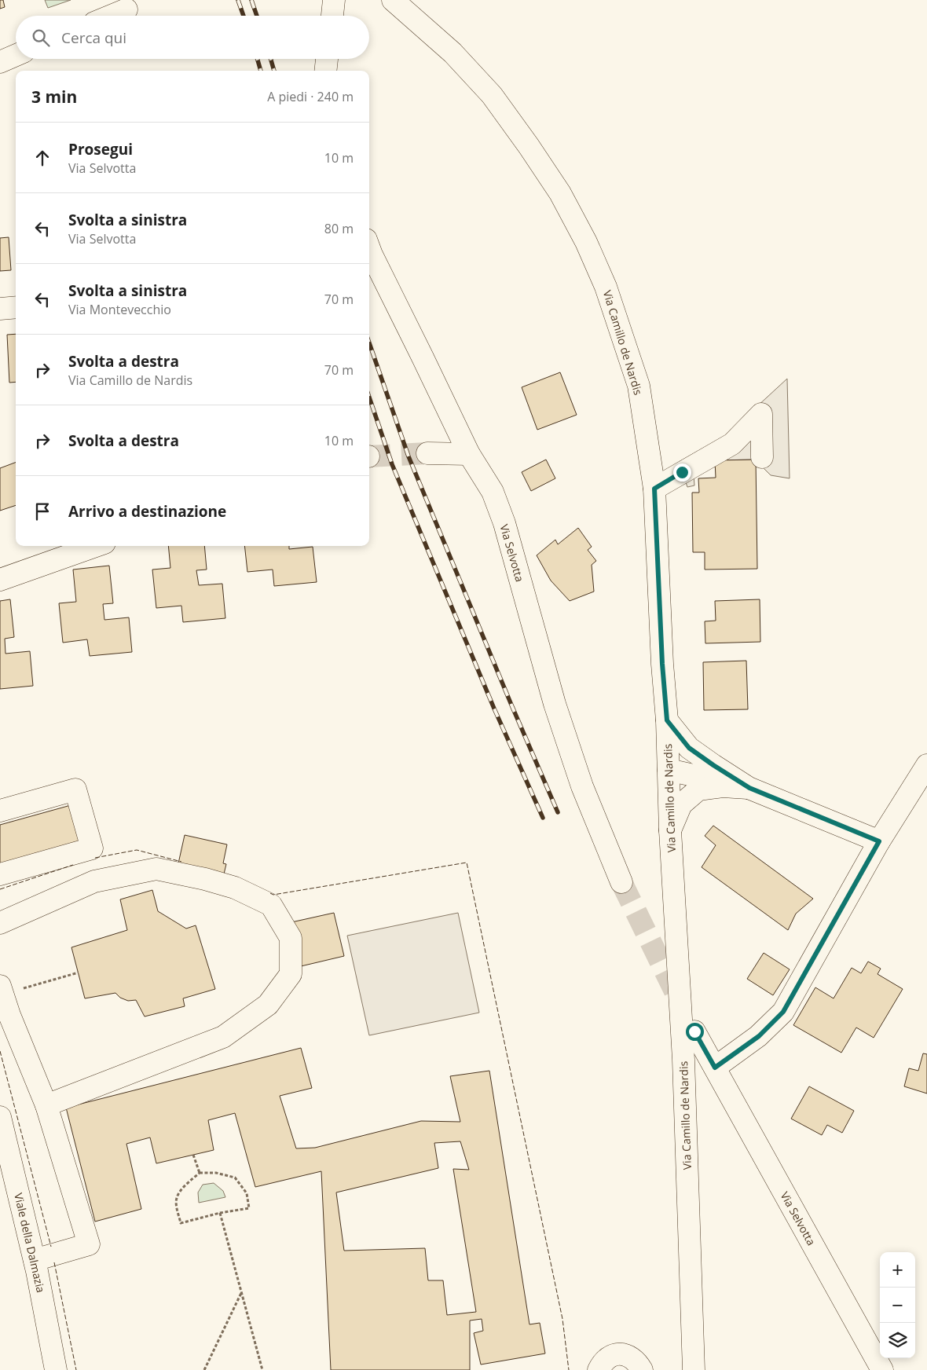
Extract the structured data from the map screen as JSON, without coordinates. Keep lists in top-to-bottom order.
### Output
{
  "streets": {
    "street": ["Via Camillo de Nardis", "Via Selvotta", "Viale della Dalmazia"]
  },
  "page": {
    "search": "Cerca qui",
    "heading": ["3 min", "A piedi · 240 m"],
    "list": [
      ["Prosegui", "Via Selvotta", "10 m"],
      ["Svolta a sinistra", "Via Selvotta", "80 m"],
      ["Svolta a sinistra", "Via Montevecchio", "70 m"],
      ["Svolta a destra", "Via Camillo de Nardis", "70 m"],
      ["Svolta a destra", "10 m"],
      "Arrivo a destinazione"
    ],
    "map_buttons": ["+", "−"]
  }
}
